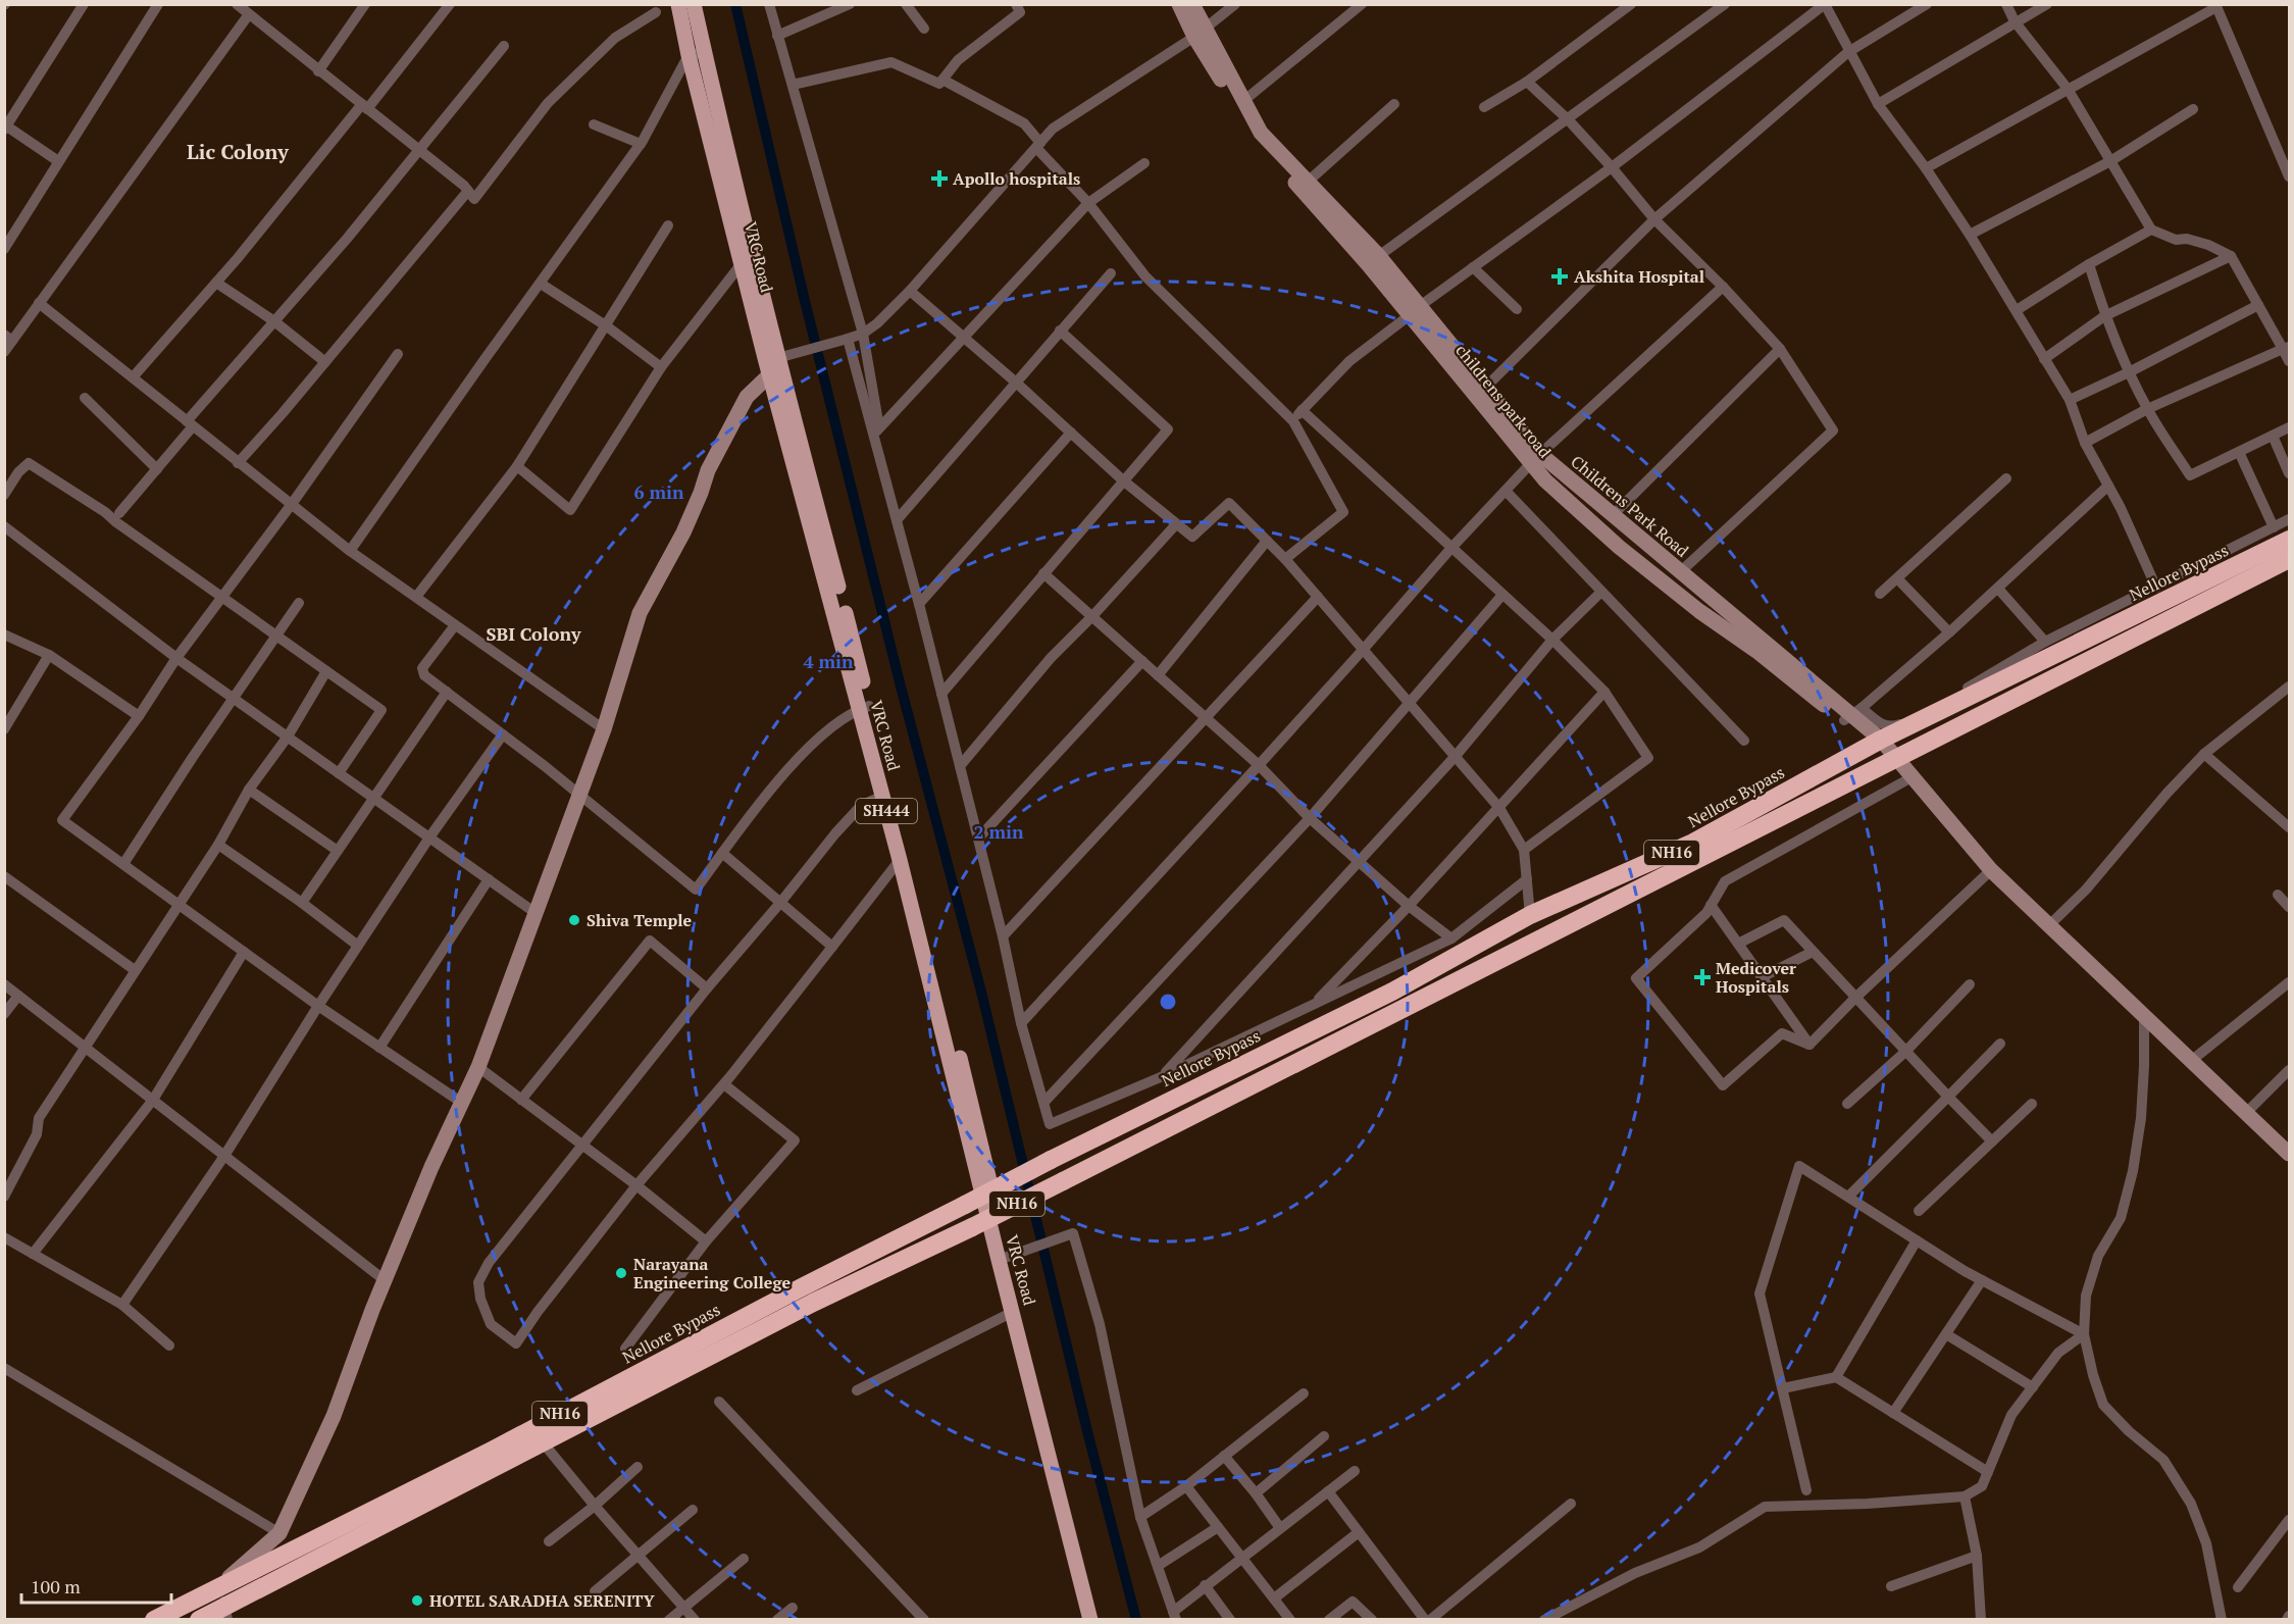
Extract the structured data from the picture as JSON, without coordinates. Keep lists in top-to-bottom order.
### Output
{
  "streets": {
    "highway": ["Nellore Bypass", "NH16"],
    "main road": ["VRC Road", "SH444"],
    "street": ["childrens park road", "Childrens Park Road"]
  },
  "crossings": [
    ["VRC Road", "SH444"],
    ["childrens park road", "Childrens Park Road"],
    ["childrens park road", "Nellore Bypass"]
  ],
  "districts": ["Lic Colony", "SBI Colony"],
  "places": {
    "health": ["Apollo hospitals", "Akshita Hospital", "Medicover Hospitals"],
    "other": ["Shiva Temple", "Narayana Engineering College", "HOTEL SARADHA SERENITY"]
  },
  "scale_bar": "100 m",
  "rings": ["6 min", "4 min", "2 min"]
}
